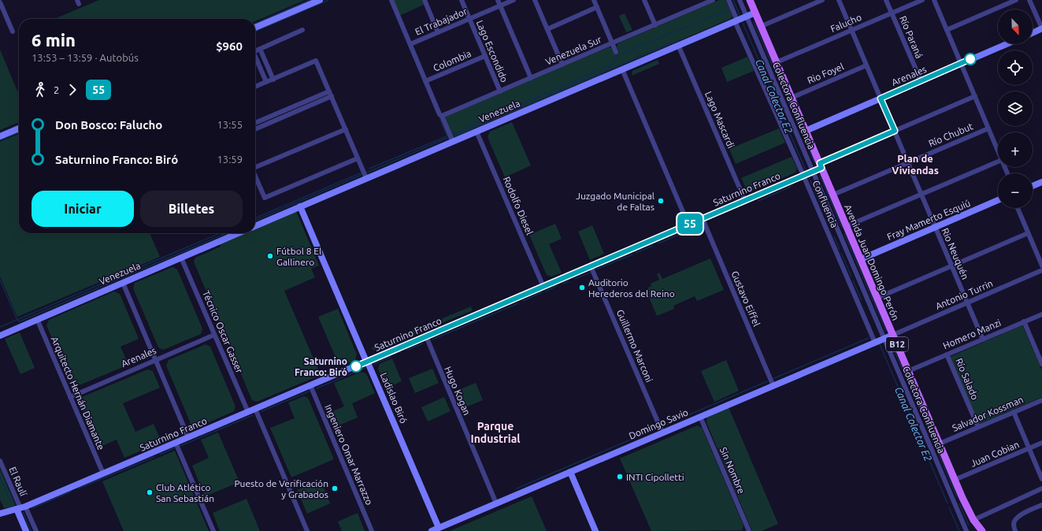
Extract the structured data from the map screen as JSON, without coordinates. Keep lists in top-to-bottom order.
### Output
{
  "streets": {
    "main road": ["Avenida Juan Domingo Perón", "B12"],
    "street": [
      "El Trabajador",
      "Falucho",
      "Río Paraná",
      "Venezuela Sur",
      "Lago Escondido",
      "Colombia",
      "Rio Foyel",
      "Arenales",
      "Colectora Confluencia",
      "Venezuela",
      "Lago Mascardi",
      "Río Chubut",
      "Saturnino Franco",
      "Confluencia",
      "Rodolfo Diesel",
      "Fray Mamerto Esquiú",
      "Rio Neuquén",
      "Antonio Turrin",
      "Gustavo Eiffel",
      "Técnico Oscar Gasser",
      "Homero Manzi",
      "Guillermo Marconi",
      "Río Salado",
      "Hugo Kogan",
      "Arquitecto Hernán Diamante",
      "Ladislao Biró",
      "Salvador Kossman",
      "Domingo Savio",
      "Juan Cobian",
      "Ingeniero Omar Marrazzo",
      "Sin Nombre",
      "El Raulí"
    ]
  },
  "crossings": [
    ["El Trabajador", "Lago Escondido"],
    ["Falucho", "Río Paraná"],
    ["Falucho", "Rio Neuquén"],
    ["Falucho", "Avenida Juan Domingo Perón"],
    ["Río Paraná", "Arenales"],
    ["Venezuela Sur", "Lago Escondido"],
    ["Lago Escondido", "Colombia"],
    ["Rio Foyel", "Rio Neuquén"],
    ["Rio Foyel", "Avenida Juan Domingo Perón"],
    ["Arenales", "Rio Neuquén"],
    ["Arenales", "Avenida Juan Domingo Perón"],
    ["Arenales", "Técnico Oscar Gasser"],
    ["Arenales", "Arquitecto Hernán Diamante"],
    ["Colectora Confluencia", "Venezuela"],
    ["Colectora Confluencia", "Saturnino Franco"],
    ["Colectora Confluencia", "Domingo Savio"],
    ["Venezuela", "Lago Mascardi"],
    ["Venezuela", "Confluencia"],
    ["Venezuela", "Rodolfo Diesel"],
    ["Venezuela", "Avenida Juan Domingo Perón"],
    ["Venezuela", "Técnico Oscar Gasser"],
    ["Venezuela", "Arquitecto Hernán Diamante"],
    ["Venezuela", "Ladislao Biró"],
    ["Lago Mascardi", "Saturnino Franco"],
    ["Río Chubut", "Rio Neuquén"],
    ["Río Chubut", "Avenida Juan Domingo Perón"],
    ["Saturnino Franco", "Confluencia"],
    ["Saturnino Franco", "Rodolfo Diesel"],
    ["Saturnino Franco", "Avenida Juan Domingo Perón"],
    ["Saturnino Franco", "Gustavo Eiffel"],
    ["Saturnino Franco", "Técnico Oscar Gasser"],
    ["Saturnino Franco", "Guillermo Marconi"],
    ["Saturnino Franco", "Hugo Kogan"],
    ["Saturnino Franco", "Arquitecto Hernán Diamante"],
    ["Saturnino Franco", "Ladislao Biró"],
    ["Saturnino Franco", "Ingeniero Omar Marrazzo"],
    ["Saturnino Franco", "El Raulí"],
    ["Confluencia", "Domingo Savio"],
    ["Fray Mamerto Esquiú", "Rio Neuquén"],
    ["Fray Mamerto Esquiú", "Avenida Juan Domingo Perón"],
    ["Rio Neuquén", "Antonio Turrin"],
    ["Rio Neuquén", "Homero Manzi"],
    ["Avenida Juan Domingo Perón", "Antonio Turrin"],
    ["Avenida Juan Domingo Perón", "Homero Manzi"],
    ["Avenida Juan Domingo Perón", "B12"],
    ["Avenida Juan Domingo Perón", "Salvador Kossman"],
    ["Avenida Juan Domingo Perón", "Domingo Savio"],
    ["Avenida Juan Domingo Perón", "Juan Cobian"],
    ["Antonio Turrin", "Domingo Savio"],
    ["Gustavo Eiffel", "Domingo Savio"],
    ["Homero Manzi", "Río Salado"],
    ["Guillermo Marconi", "Domingo Savio"],
    ["Río Salado", "Salvador Kossman"],
    ["Hugo Kogan", "Domingo Savio"],
    ["Ladislao Biró", "Domingo Savio"],
    ["Domingo Savio", "Sin Nombre"]
  ],
  "districts": ["Plan de Viviendas", "Parque Industrial"],
  "water": ["Canal Colector E2"],
  "places": [
    "Juzgado Municipal de Faltas",
    "Fútbol 8 El Gallinero",
    "Auditorio Herederos del Reino",
    "Saturnino Franco: Biró",
    "INTI Cipolletti",
    "Puesto de Verificación y Grabados",
    "Club Atlético San Sebastián"
  ],
  "lines": ["bus line 55"],
  "north": "bottom right",
  "page": {
    "on_map": "55",
    "map_buttons": ["+", "−"],
    "heading": ["6 min", "13:53 – 13:59 · Autobús", "$960"],
    "legs": ["2", "55"],
    "list": [
      {
        "name": "Don Bosco: Falucho",
        "value": "13:55"
      },
      {
        "name": "Saturnino Franco: Biró",
        "value": "13:59"
      }
    ],
    "buttons": ["Iniciar", "Billetes"]
  }
}
